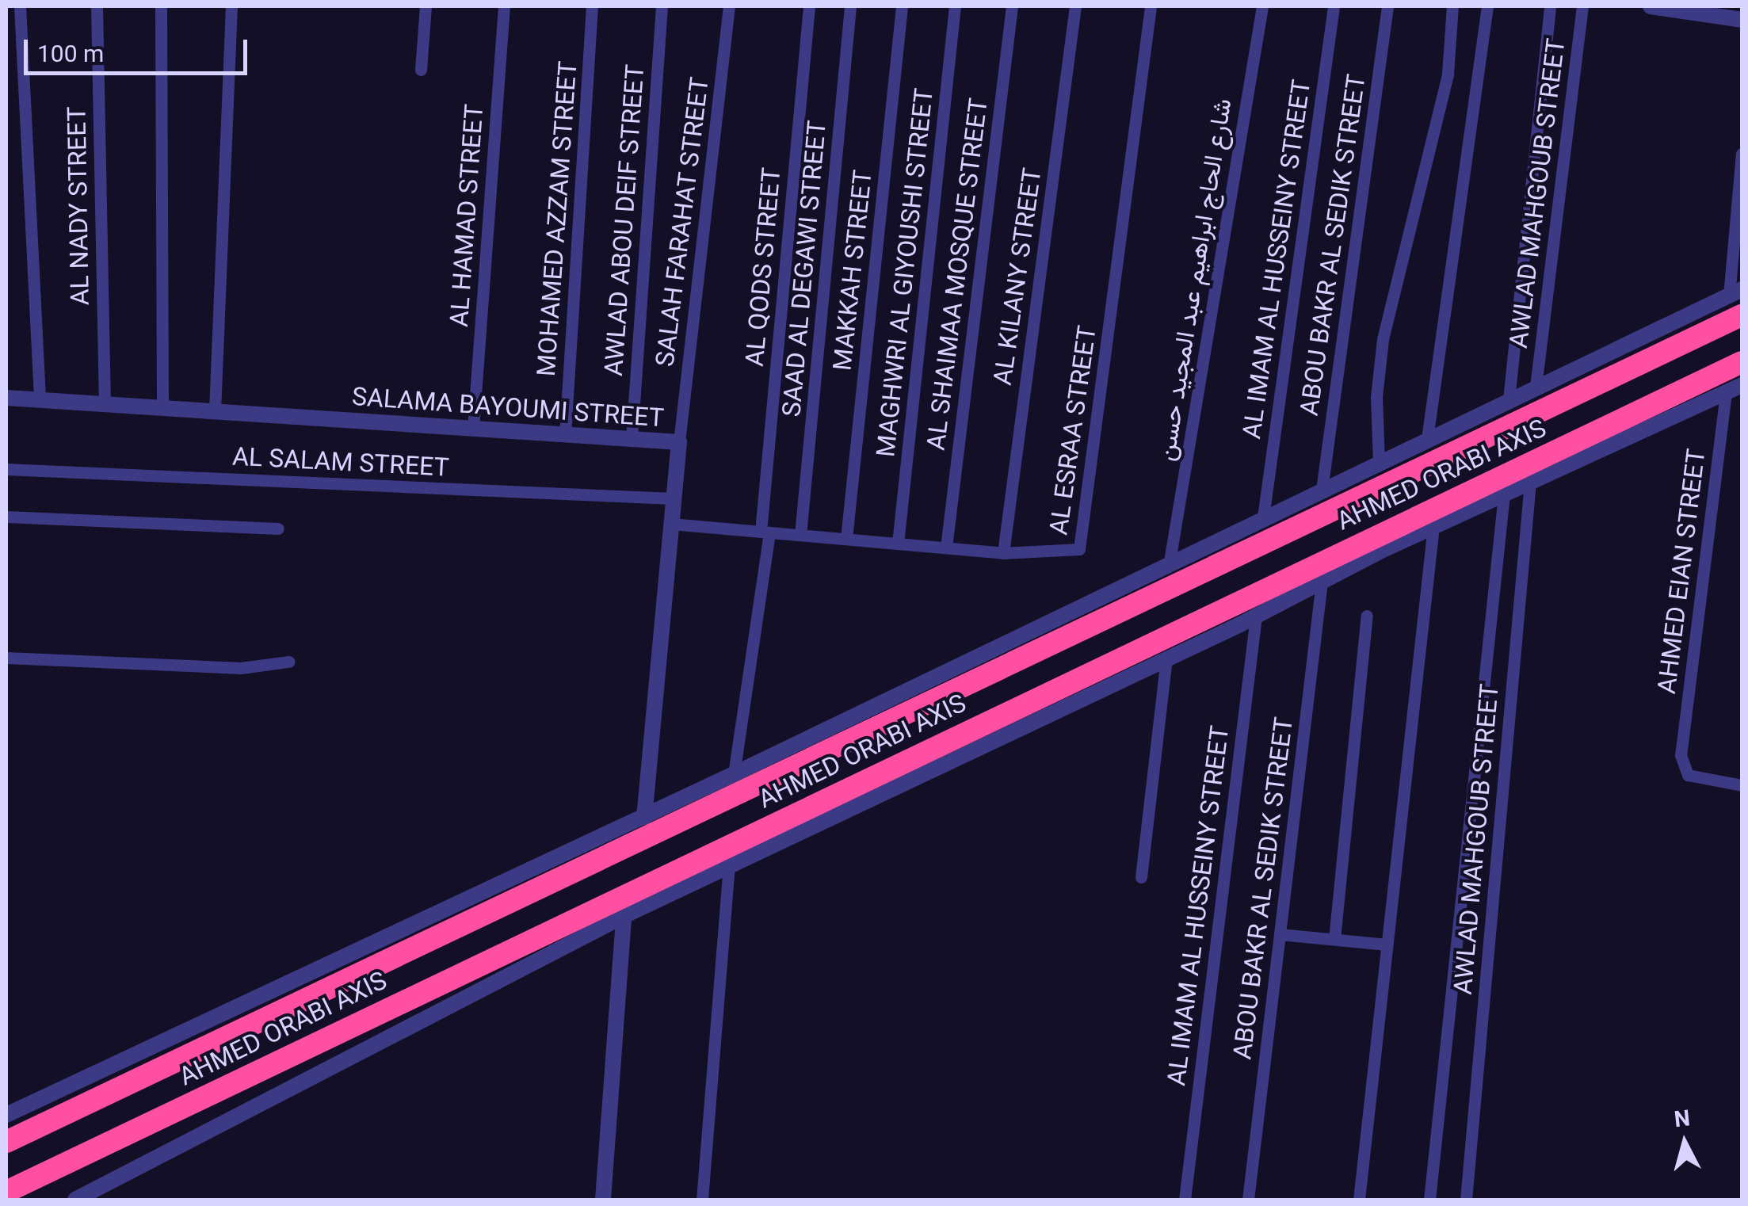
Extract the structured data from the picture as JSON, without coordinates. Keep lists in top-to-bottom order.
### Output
{
  "streets": {
    "highway": ["AHMED ORABI AXIS"],
    "street": [
      "AWLAD MAHGOUB STREET",
      "AL NADY STREET",
      "AL HAMAD STREET",
      "MOHAMED AZZAM STREET",
      "AWLAD ABOU DEIF STREET",
      "SALAH FARAHAT STREET",
      "ABOU BAKR AL SEDIK STREET",
      "AL IMAM AL HUSSEINY STREET",
      "AL QODS STREET",
      "SAAD AL DEGAWI STREET",
      "MAKKAH STREET",
      "MAGHWRI AL GIYOUSHI STREET",
      "AL SHAIMAA MOSQUE STREET",
      "AL KILANY STREET",
      "شارع الحاج ابراهيم عبد المجيد حسن",
      "SALAMA BAYOUMI STREET",
      "AL ESRAA STREET",
      "AL SALAM STREET",
      "AHMED EIAN STREET"
    ]
  },
  "crossings": [
    ["AL NADY STREET", "SALAMA BAYOUMI STREET"],
    ["AL HAMAD STREET", "SALAMA BAYOUMI STREET"],
    ["MOHAMED AZZAM STREET", "SALAMA BAYOUMI STREET"],
    ["AWLAD ABOU DEIF STREET", "SALAMA BAYOUMI STREET"],
    ["SALAH FARAHAT STREET", "SALAMA BAYOUMI STREET"],
    ["AL QODS STREET", "AL ESRAA STREET"],
    ["SAAD AL DEGAWI STREET", "AL ESRAA STREET"],
    ["MAKKAH STREET", "AL ESRAA STREET"],
    ["MAGHWRI AL GIYOUSHI STREET", "AL ESRAA STREET"],
    ["AL SHAIMAA MOSQUE STREET", "AL ESRAA STREET"],
    ["AL KILANY STREET", "AL ESRAA STREET"],
    ["SALAMA BAYOUMI STREET", "AL ESRAA STREET"],
    ["SALAMA BAYOUMI STREET", "AL SALAM STREET"]
  ],
  "scale_bar": "100 m",
  "north": "top"
}
